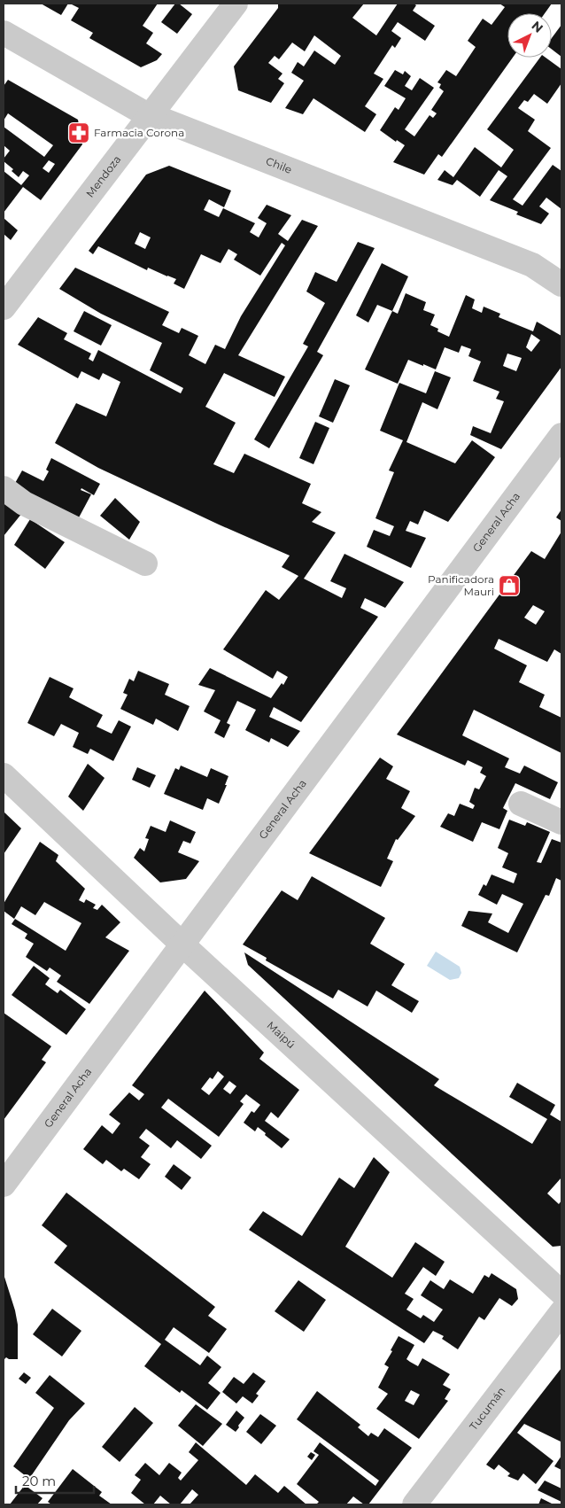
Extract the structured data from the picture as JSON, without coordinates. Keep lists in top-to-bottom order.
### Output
{
  "streets": {
    "street": [
      "Chile",
      "Mendoza",
      "General Acha",
      "Maipú",
      "Tucumán"
    ]
  },
  "crossings": [
    ["Chile", "Mendoza"],
    ["General Acha", "Maipú"]
  ],
  "places": {
    "pharmacy": ["Farmacia Corona"],
    "shop": ["Panificadora Mauri"]
  },
  "scale_bar": "20 m",
  "north": "top right"
}
